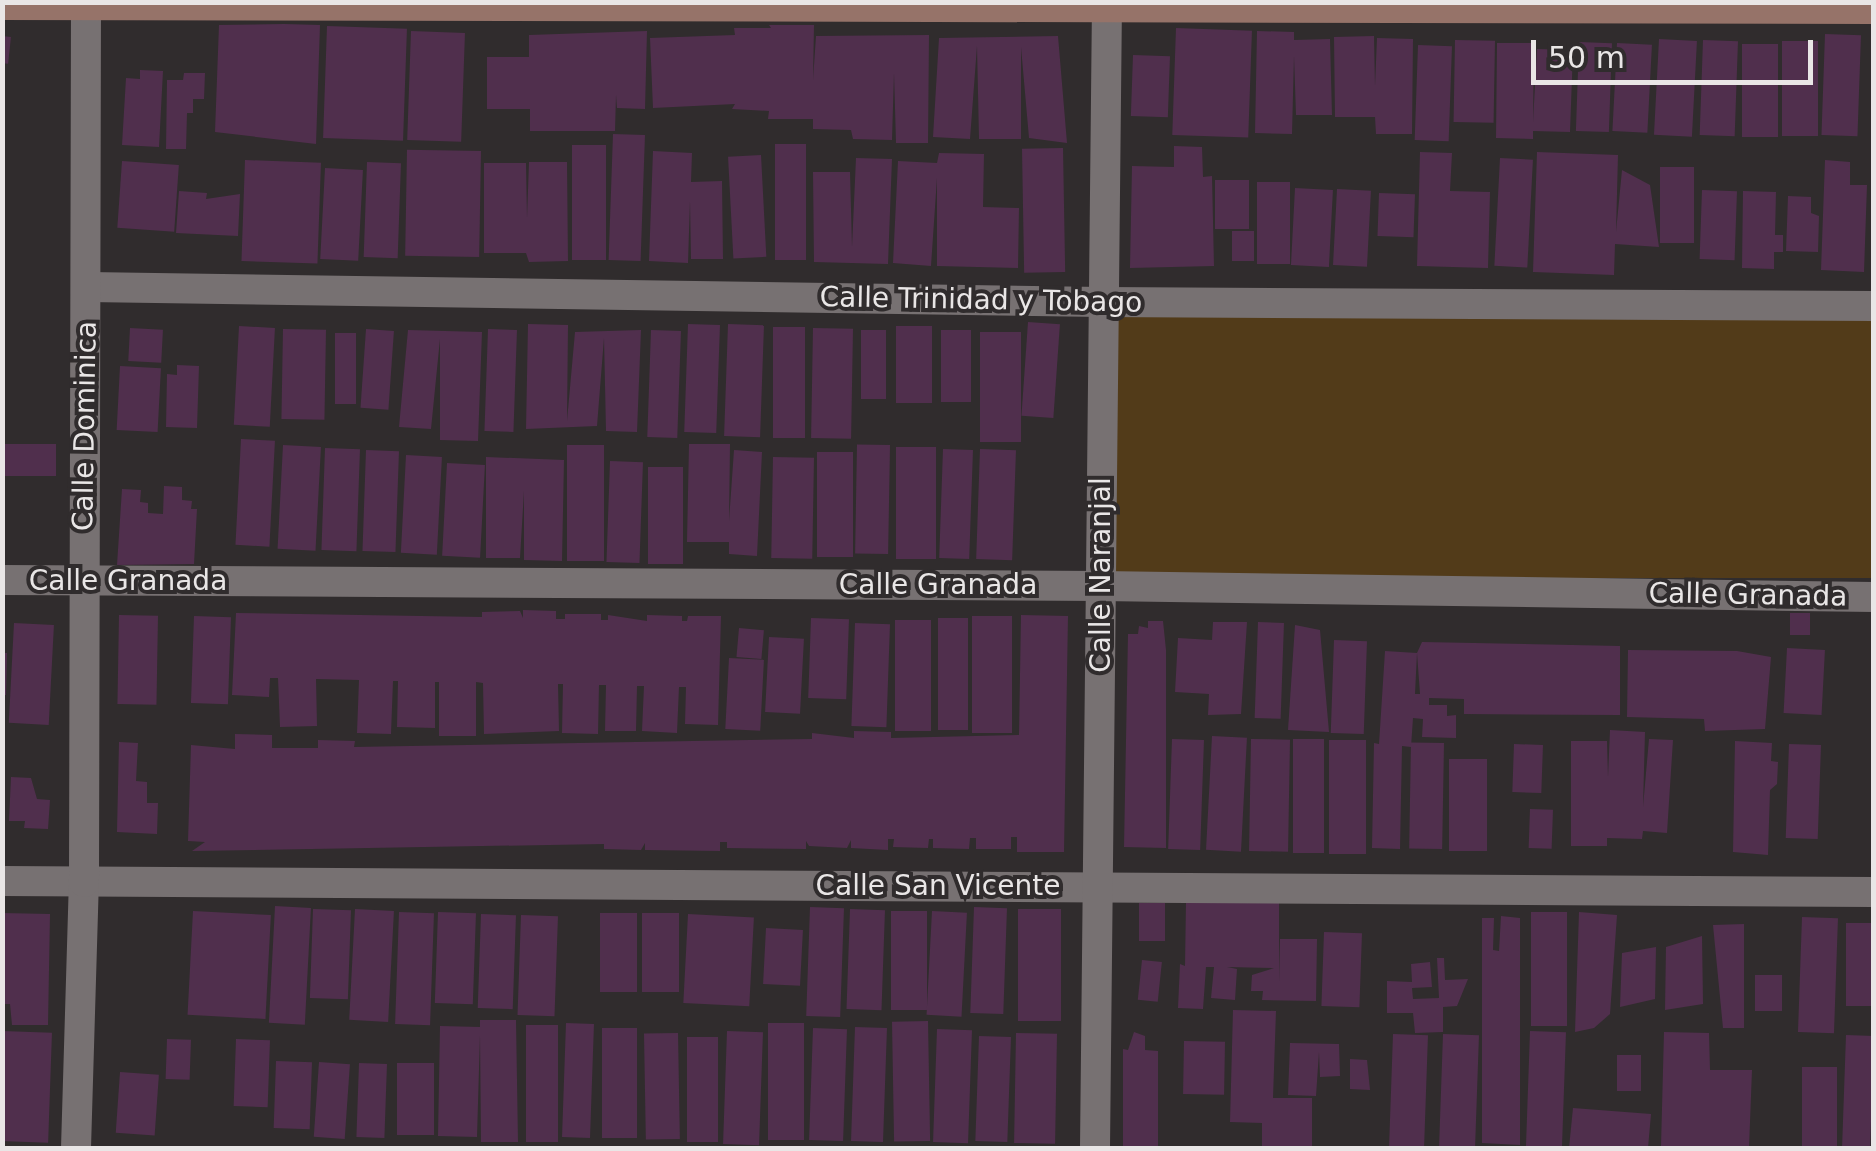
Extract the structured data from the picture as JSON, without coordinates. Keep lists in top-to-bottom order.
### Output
{
  "streets": {
    "street": [
      "Calle Trinidad y Tobago",
      "Calle Dominica",
      "Calle Naranjal",
      "Calle Granada",
      "Calle San Vicente"
    ]
  },
  "crossings": [
    ["Calle Trinidad y Tobago", "Calle Dominica"],
    ["Calle Trinidad y Tobago", "Calle Naranjal"],
    ["Calle Dominica", "Calle Granada"],
    ["Calle Dominica", "Calle San Vicente"],
    ["Calle Naranjal", "Calle Granada"],
    ["Calle Naranjal", "Calle San Vicente"]
  ],
  "scale_bar": "50 m"
}
